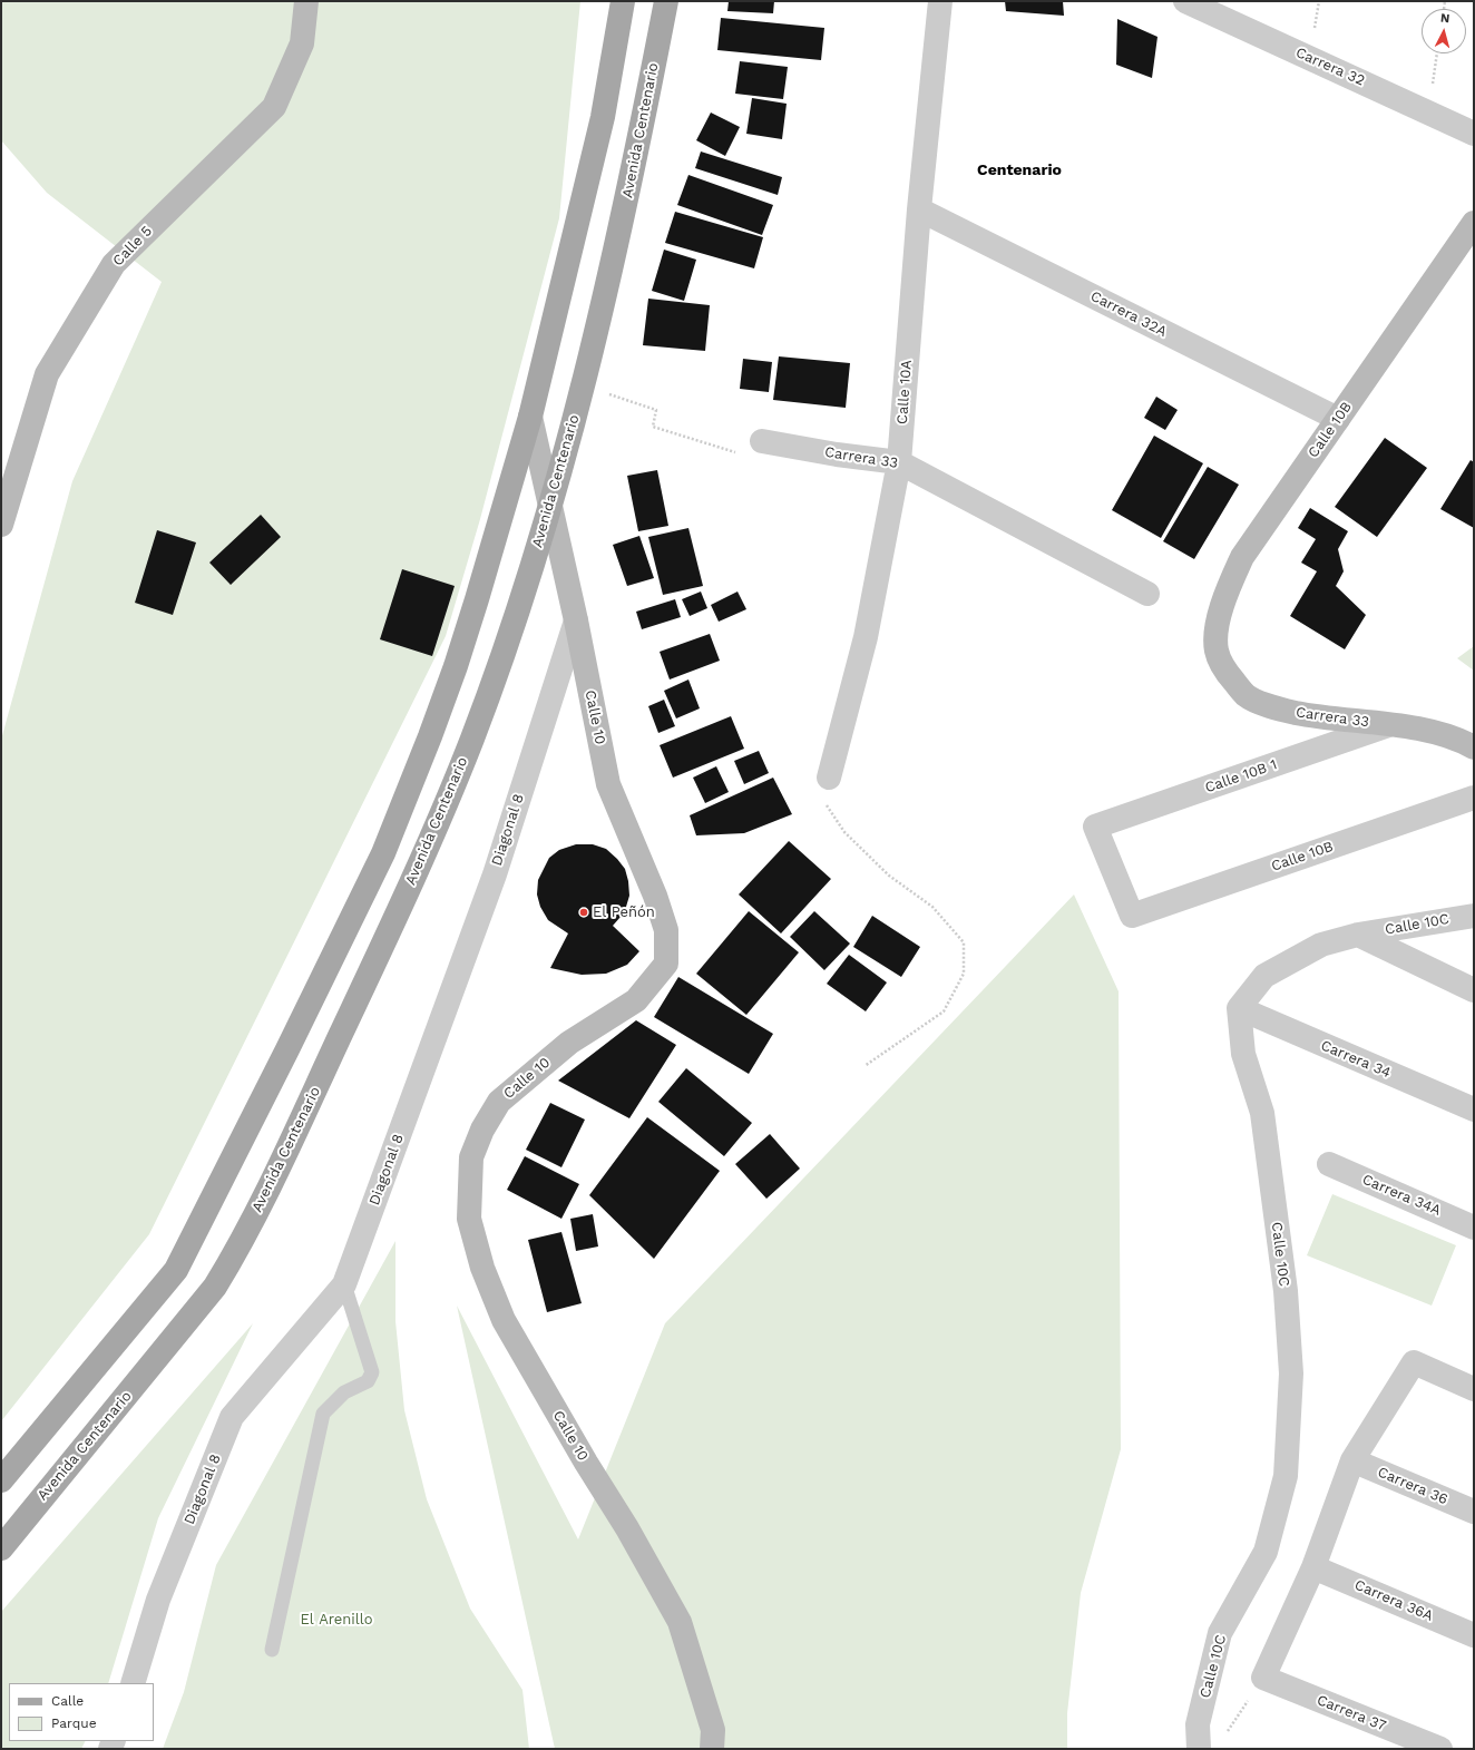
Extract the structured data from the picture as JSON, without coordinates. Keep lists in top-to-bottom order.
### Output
{
  "streets": {
    "main road": ["Avenida Centenario"],
    "street": [
      "Carrera 32",
      "Calle 5",
      "Carrera 32A",
      "Calle 10A",
      "Calle 10B",
      "Carrera 33",
      "Calle 10",
      "Calle 10B 1",
      "Diagonal 8",
      "Calle 10C",
      "Carrera 34",
      "Carrera 34A",
      "Carrera 36",
      "Carrera 36A",
      "Carrera 37"
    ]
  },
  "crossings": [
    ["Avenida Centenario", "Calle 10"],
    ["Carrera 32A", "Calle 10A"],
    ["Carrera 32A", "Calle 10B"],
    ["Calle 10A", "Carrera 33"],
    ["Calle 10B", "Carrera 33"],
    ["Calle 10B", "Calle 10B 1"],
    ["Carrera 33", "Calle 10B 1"],
    ["Calle 10", "Diagonal 8"],
    ["Calle 10C", "Carrera 34"]
  ],
  "districts": ["Centenario"],
  "parks": ["El Arenillo"],
  "places": ["El Peñón"],
  "legend": ["Calle", "Parque"],
  "north": "top"
}
